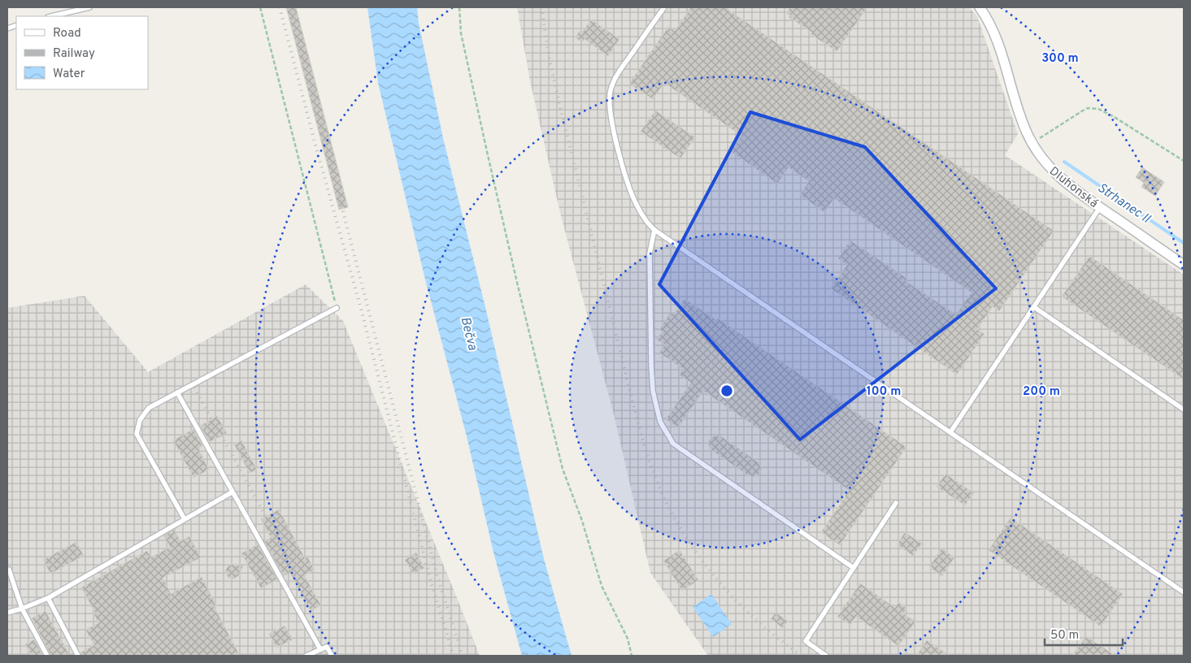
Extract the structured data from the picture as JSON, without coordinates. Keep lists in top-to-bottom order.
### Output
{
  "streets": {
    "street": ["Dluhonská"]
  },
  "water": ["Strhanec II", "Bečva"],
  "legend": ["Road", "Railway", "Water"],
  "scale_bar": "50 m",
  "rings": ["300 m", "100 m", "200 m"]
}
